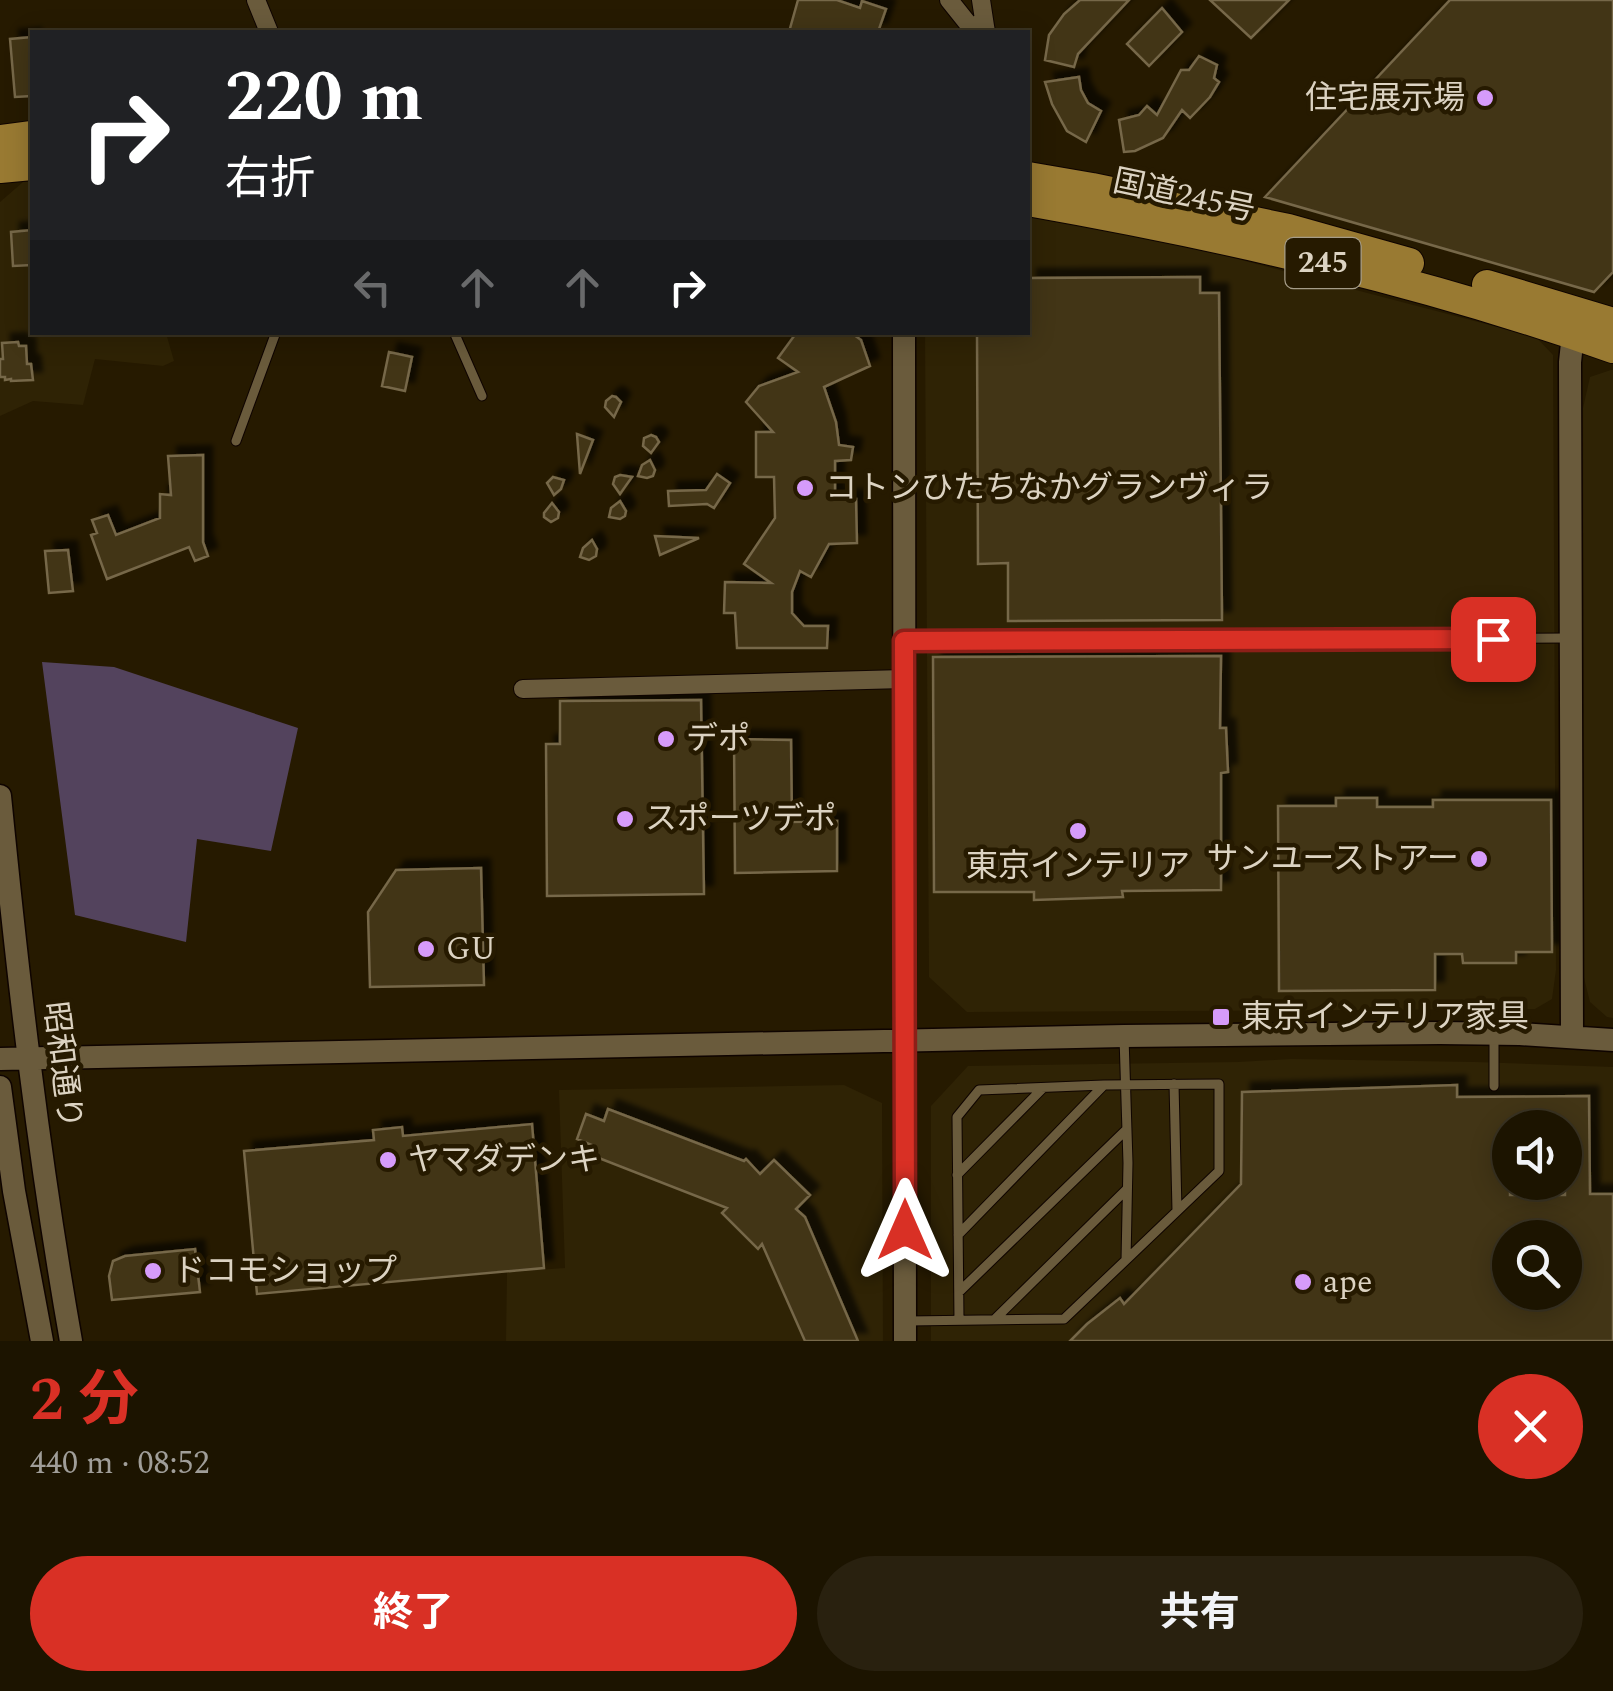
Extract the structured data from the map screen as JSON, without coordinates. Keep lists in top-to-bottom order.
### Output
{
  "streets": {
    "highway": ["国道245号", "245"],
    "street": ["昭和通り"]
  },
  "places": {
    "other": [
      "住宅展示場",
      "コトンひたちなかグランヴィラ",
      "デポ",
      "スポーツデポ",
      "東京インテリア",
      "サンユーストアー",
      "GU",
      "ヤマダデンキ",
      "ドコモショップ",
      "ape"
    ],
    "transit": ["東京インテリア家具"]
  },
  "page": {
    "turn": ["220 m", "右折"],
    "heading": ["2 分", "440 m · 08:52"],
    "buttons": ["終了", "共有"]
  }
}
